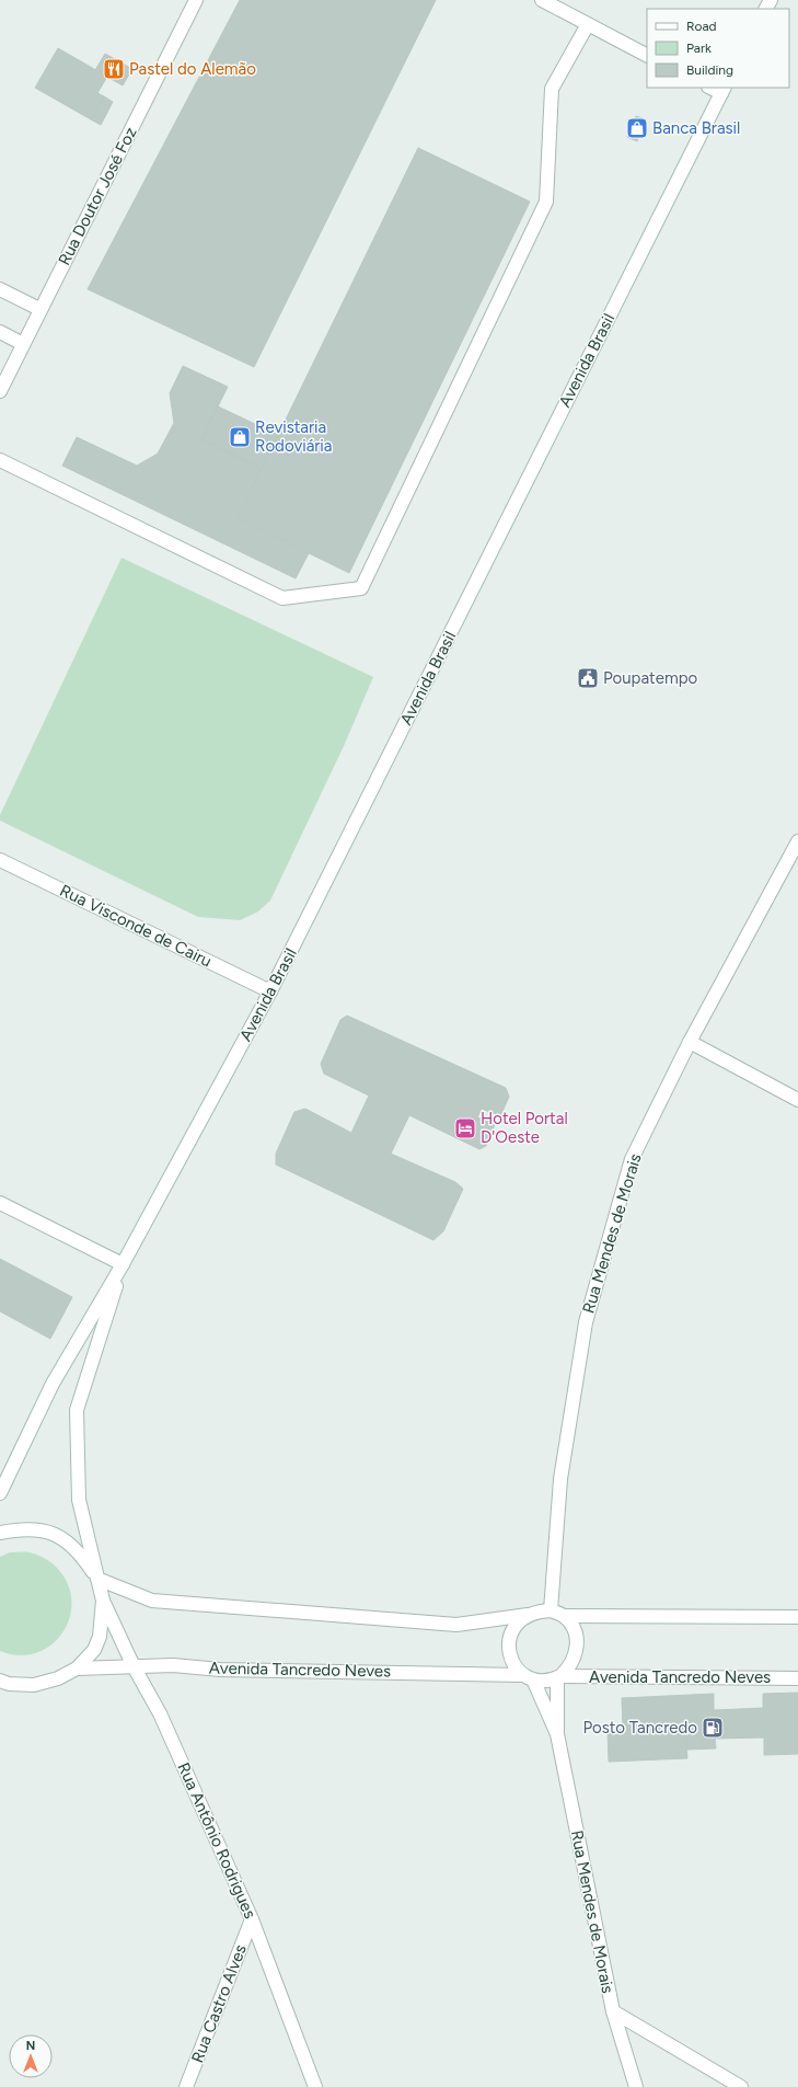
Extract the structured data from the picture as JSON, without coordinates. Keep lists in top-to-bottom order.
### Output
{
  "streets": {
    "street": [
      "Rua Doutor José Foz",
      "Avenida Brasil",
      "Rua Visconde de Cairu",
      "Rua Mendes de Morais",
      "Avenida Tancredo Neves",
      "Rua Antônio Rodrigues",
      "Rua Castro Alves"
    ]
  },
  "crossings": [
    ["Avenida Brasil", "Rua Visconde de Cairu"],
    ["Rua Mendes de Morais", "Avenida Tancredo Neves"],
    ["Avenida Tancredo Neves", "Rua Antônio Rodrigues"],
    ["Rua Antônio Rodrigues", "Rua Castro Alves"]
  ],
  "places": {
    "restaurant": ["Pastel do Alemão"],
    "shop": ["Banca Brasil", "Revistaria Rodoviária"],
    "public building": ["Poupatempo"],
    "hotel": ["Hotel Portal D'Oeste"],
    "fuel station": ["Posto Tancredo"]
  },
  "legend": ["Road", "Park", "Building"],
  "north": "top"
}
